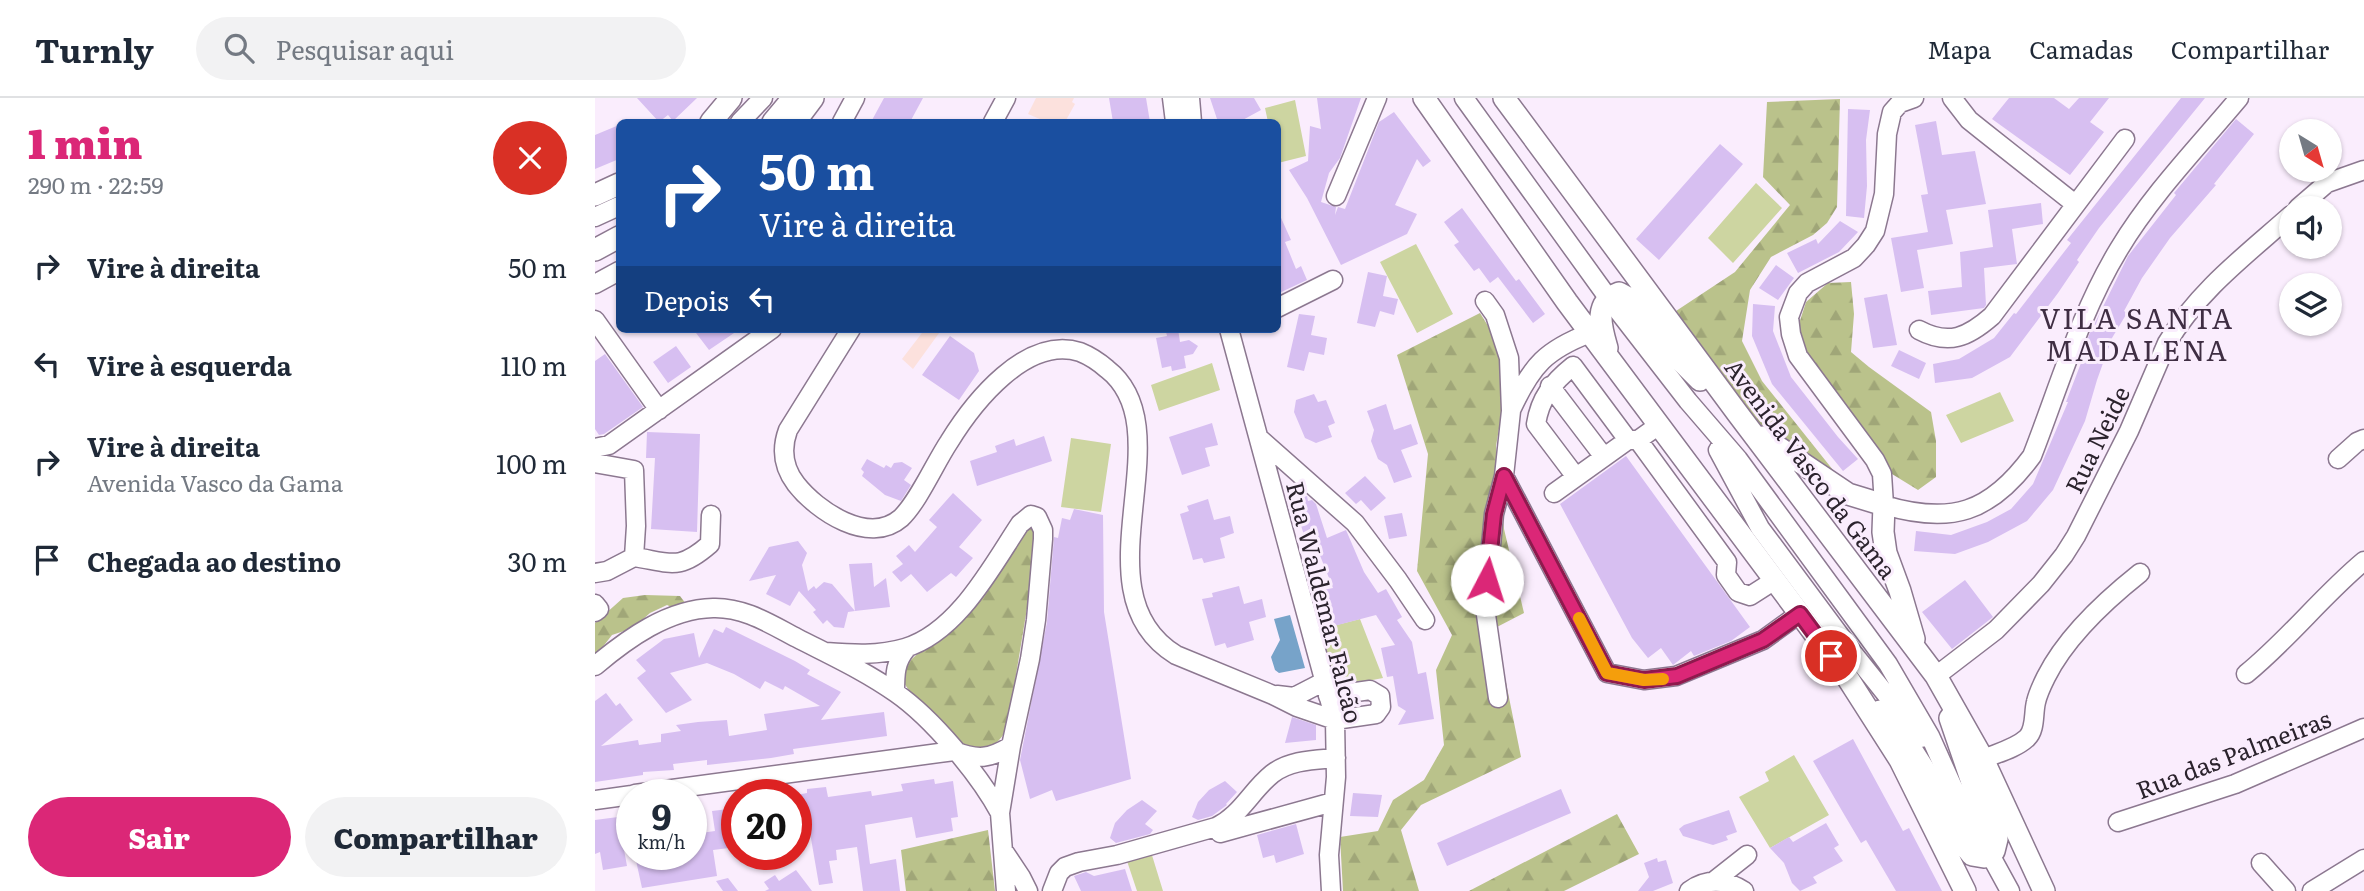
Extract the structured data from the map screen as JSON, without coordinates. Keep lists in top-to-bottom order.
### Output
{
  "streets": {
    "main road": ["Avenida Vasco da Gama"],
    "street": ["Rua Neide", "Rua Waldemar Falcão", "Rua das Palmeiras"]
  },
  "crossings": [
    ["Rua Neide", "Avenida Vasco da Gama"]
  ],
  "districts": ["VILA SANTA MADALENA"],
  "north": "bottom right",
  "page": {
    "header": "Turnly",
    "search": "Pesquisar aqui",
    "nav": ["Mapa", "Camadas", "Compartilhar"],
    "heading": ["1 min", "290 m · 22:59"],
    "turn": ["50 m", "Vire à direita"],
    "list": [
      {
        "name": "Vire à direita",
        "value": "50 m"
      },
      {
        "name": "Vire à esquerda",
        "value": "110 m"
      },
      {
        "name": "Vire à direita",
        "note": "Avenida Vasco da Gama",
        "value": "100 m"
      },
      {
        "name": "Chegada ao destino",
        "value": "30 m"
      }
    ],
    "then": "Depois",
    "speed": "9 km/h",
    "limit": "20",
    "buttons": ["Sair", "Compartilhar"]
  }
}
